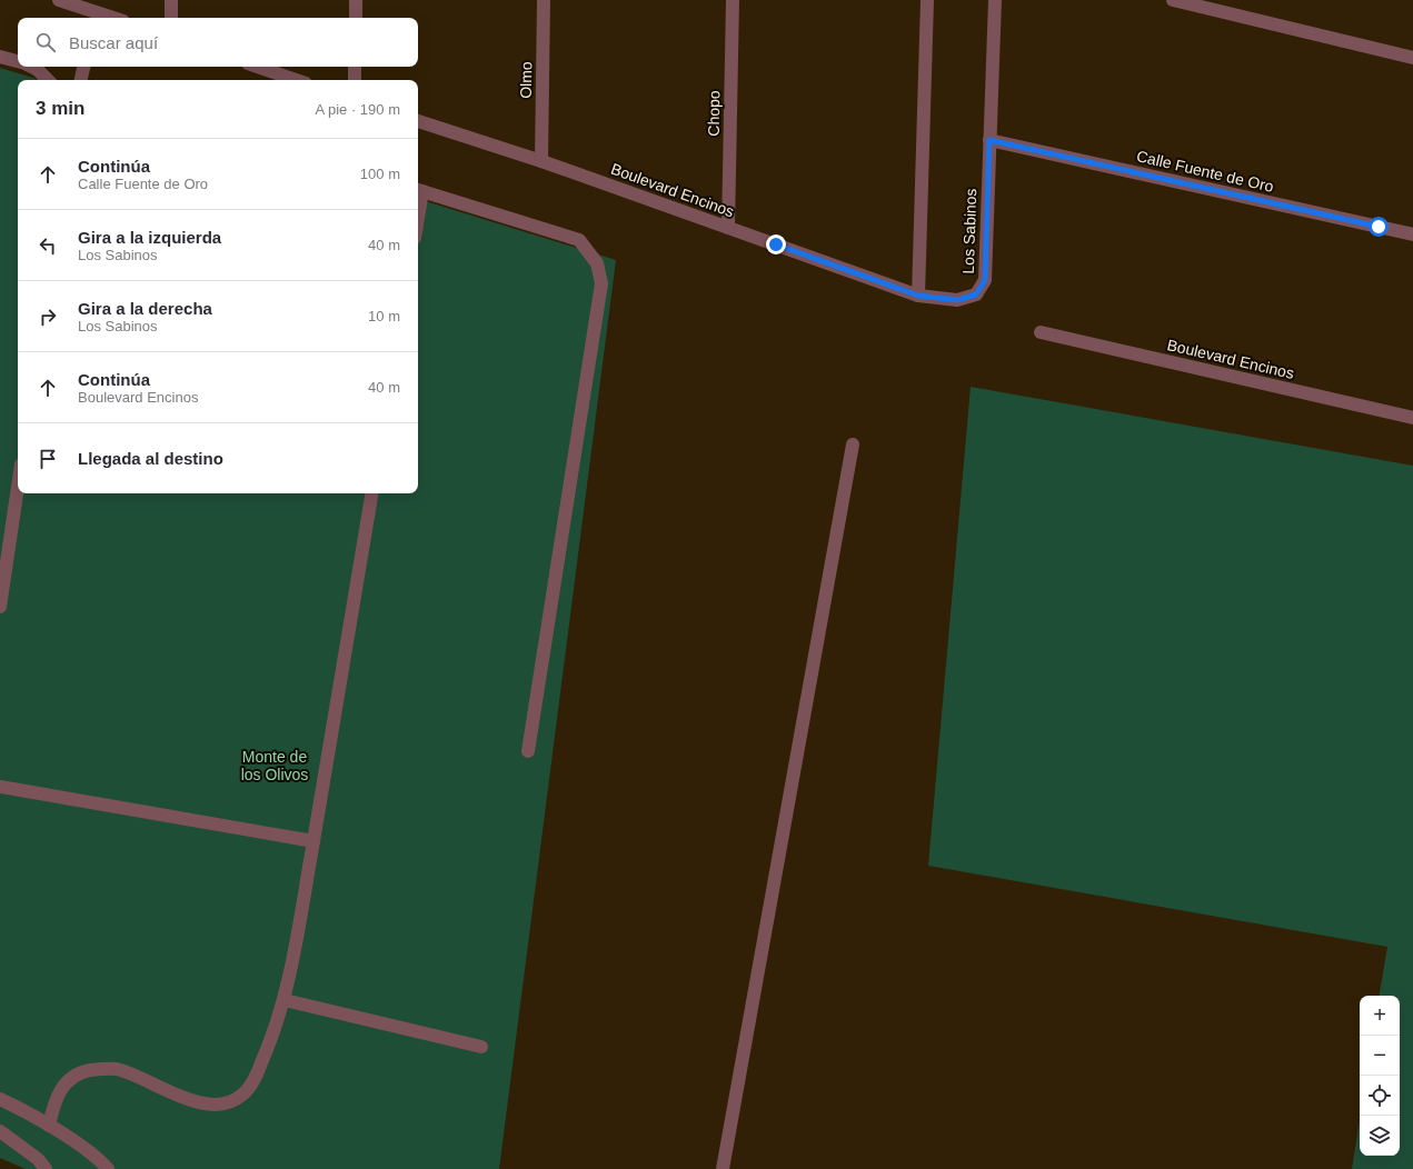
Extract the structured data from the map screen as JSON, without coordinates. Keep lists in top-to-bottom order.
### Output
{
  "streets": {
    "street": [
      "Olmo",
      "Chopo",
      "Calle Fuente de Oro",
      "Boulevard Encinos",
      "Los Sabinos"
    ]
  },
  "crossings": [
    ["Olmo", "Boulevard Encinos"],
    ["Chopo", "Boulevard Encinos"],
    ["Calle Fuente de Oro", "Los Sabinos"],
    ["Boulevard Encinos", "Los Sabinos"]
  ],
  "parks": ["Monte de los Olivos"],
  "page": {
    "search": "Buscar aquí",
    "heading": ["3 min", "A pie · 190 m"],
    "list": [
      ["Continúa", "Calle Fuente de Oro", "100 m"],
      ["Gira a la izquierda", "Los Sabinos", "40 m"],
      ["Gira a la derecha", "Los Sabinos", "10 m"],
      ["Continúa", "Boulevard Encinos", "40 m"],
      "Llegada al destino"
    ],
    "map_buttons": ["+", "−"]
  }
}
